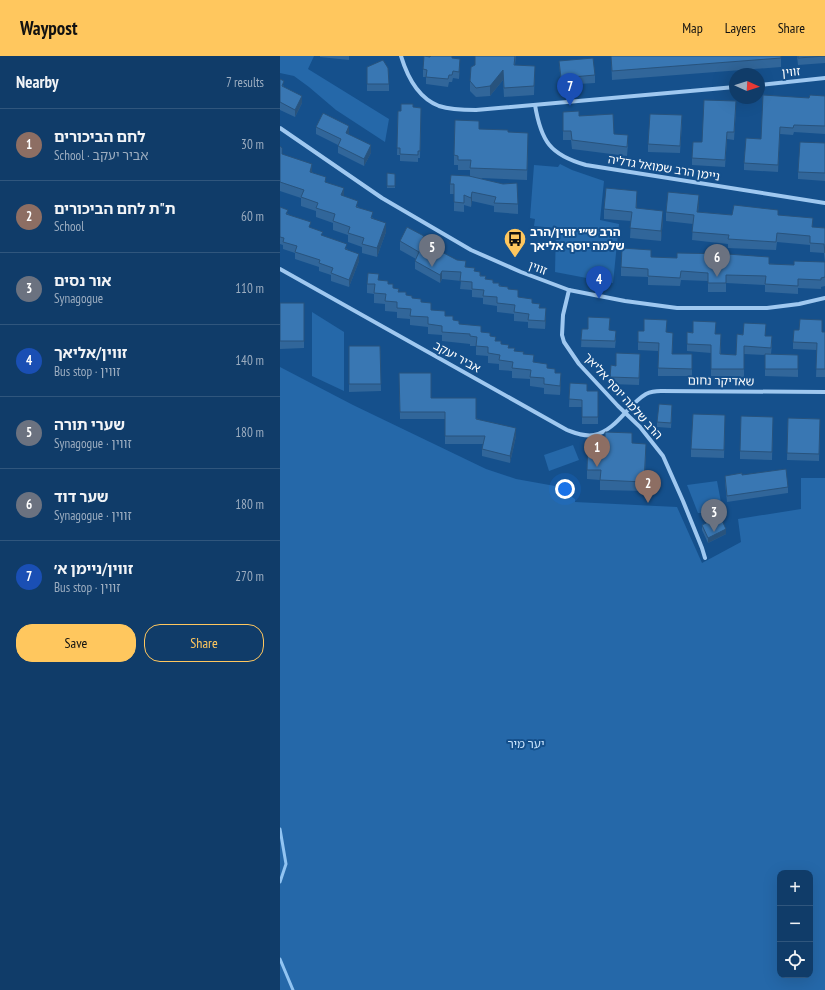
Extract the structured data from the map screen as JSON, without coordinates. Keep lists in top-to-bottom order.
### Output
{
  "streets": {
    "street": [
      "זווין",
      "ניימן הרב שמואל גדליה",
      "אביר יעקב",
      "שאדיקר נחום",
      "הרב שלמה יוסף אליאך"
    ]
  },
  "crossings": [
    ["זווין", "הרב שלמה יוסף אליאך"],
    ["אביר יעקב", "שאדיקר נחום"],
    ["אביר יעקב", "הרב שלמה יוסף אליאך"],
    ["שאדיקר נחום", "הרב שלמה יוסף אליאך"]
  ],
  "parks": ["יער מיר"],
  "places": {
    "bus stop": ["הרב ש״י זווין/הרב שלמה יוסף אליאך"]
  },
  "north": "right",
  "page": {
    "header": "Waypost",
    "nav": ["Map", "Layers", "Share"],
    "heading": ["Nearby", "7 results"],
    "pins": [
      "7",
      "5",
      "6",
      "4",
      "1",
      "2",
      "3"
    ],
    "list": [
      {
        "mark": "1",
        "name": "לחם הביכורים",
        "note": "School · אביר יעקב",
        "value": "30 m"
      },
      {
        "mark": "2",
        "name": "ת\"ת לחם הביכורים",
        "note": "School",
        "value": "60 m"
      },
      {
        "mark": "3",
        "name": "אור נסים",
        "note": "Synagogue",
        "value": "110 m"
      },
      {
        "mark": "4",
        "name": "זווין/אליאך",
        "note": "Bus stop · זווין",
        "value": "140 m"
      },
      {
        "mark": "5",
        "name": "שערי תורה",
        "note": "Synagogue · זווין",
        "value": "180 m"
      },
      {
        "mark": "6",
        "name": "שער דוד",
        "note": "Synagogue · זווין",
        "value": "180 m"
      },
      {
        "mark": "7",
        "name": "זווין/ניימן א׳",
        "note": "Bus stop · זווין",
        "value": "270 m"
      }
    ],
    "buttons": ["Save", "Share"],
    "map_buttons": ["+", "−"]
  }
}
